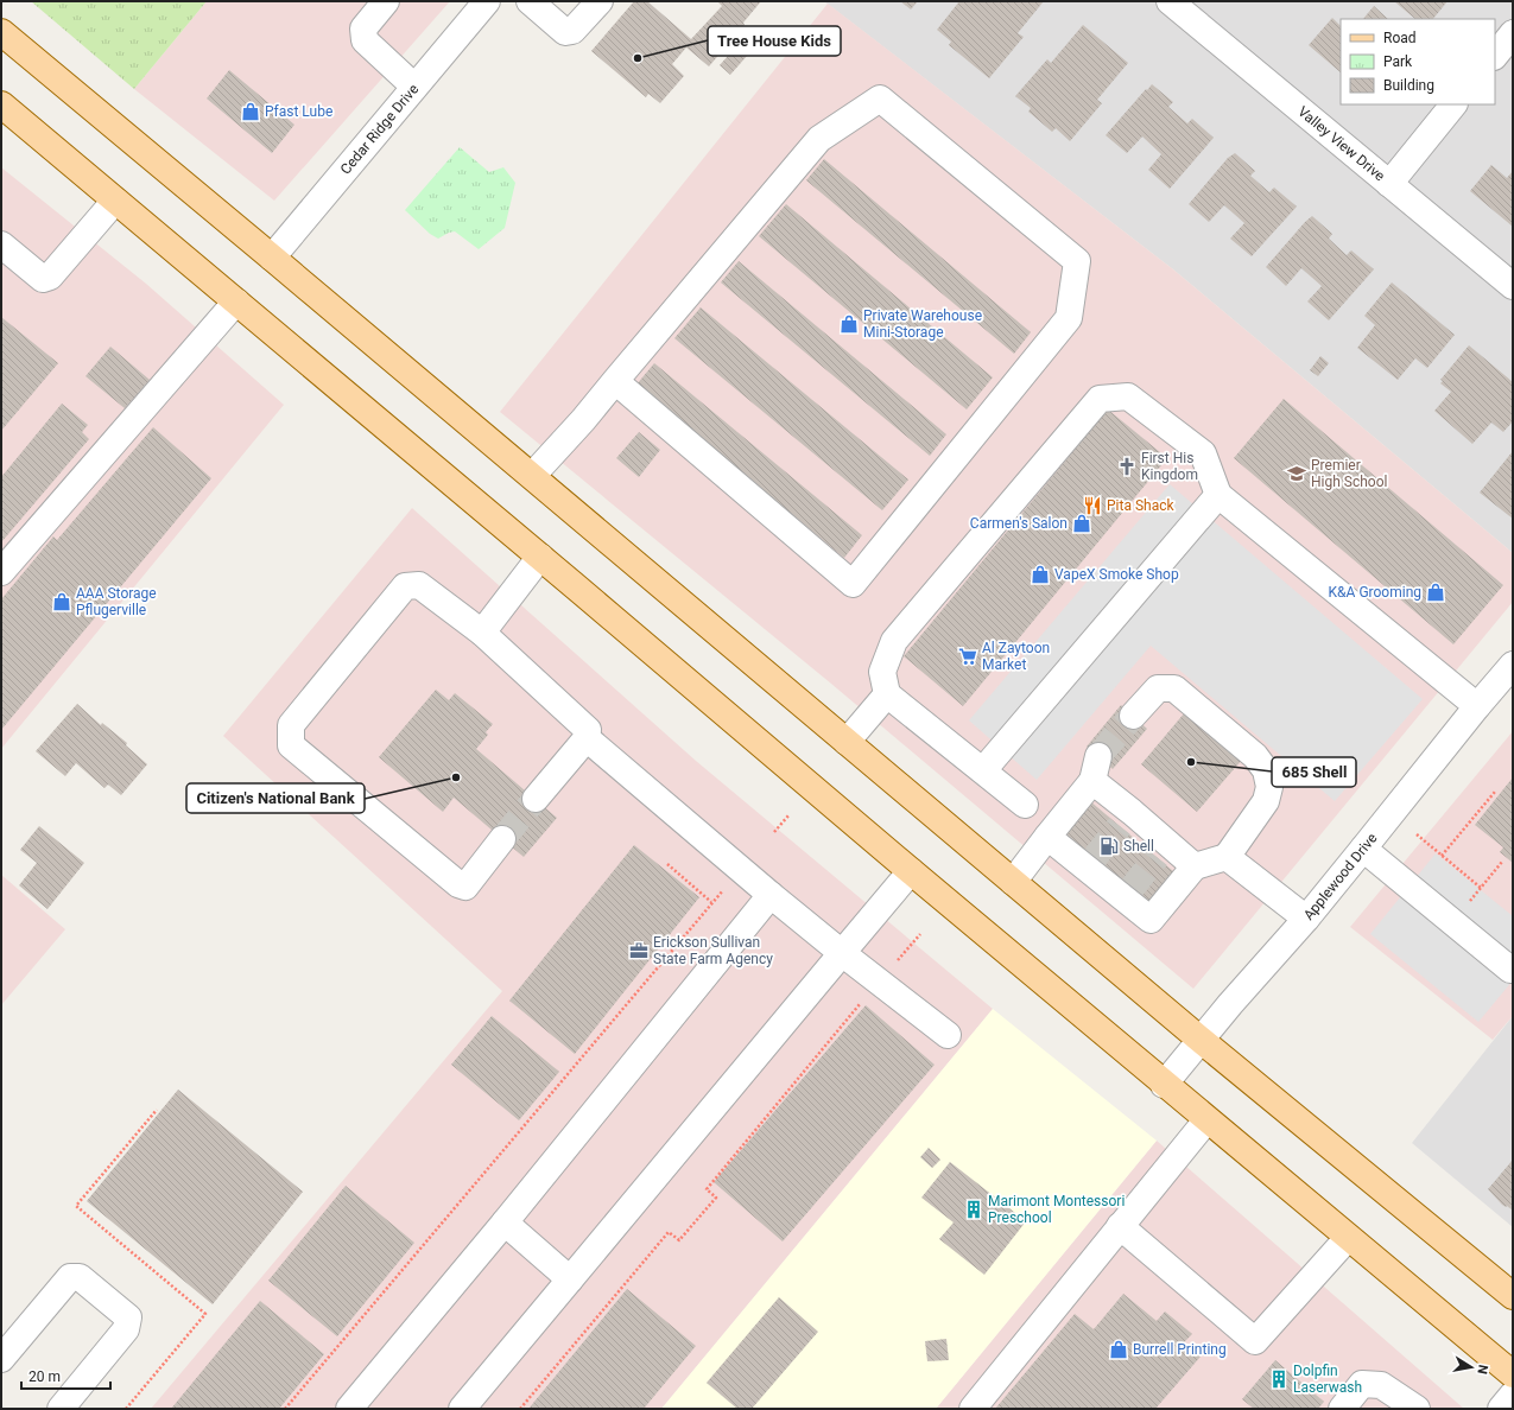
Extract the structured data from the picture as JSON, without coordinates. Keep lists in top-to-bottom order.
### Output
{
  "streets": {
    "street": ["Cedar Ridge Drive", "Valley View Drive", "Applewood Drive"]
  },
  "places": {
    "other": ["Tree House Kids", "685 Shell", "Citizen's National Bank"],
    "shop": [
      "Pfast Lube",
      "Private Warehouse Mini-Storage",
      "Carmen's Salon",
      "VapeX Smoke Shop",
      "K&A Grooming",
      "AAA Storage Pflugerville",
      "Burrell Printing"
    ],
    "church": ["First His Kingdom"],
    "school or university": ["Premier High School"],
    "restaurant": ["Pita Shack"],
    "supermarket": ["Al Zaytoon Market"],
    "fuel station": ["Shell"],
    "office": ["Erickson Sullivan State Farm Agency"],
    "building": ["Marimont Montessori Preschool", "Dolpfin Laserwash"]
  },
  "legend": ["Road", "Park", "Building"],
  "scale_bar": "20 m",
  "north": "right"
}
